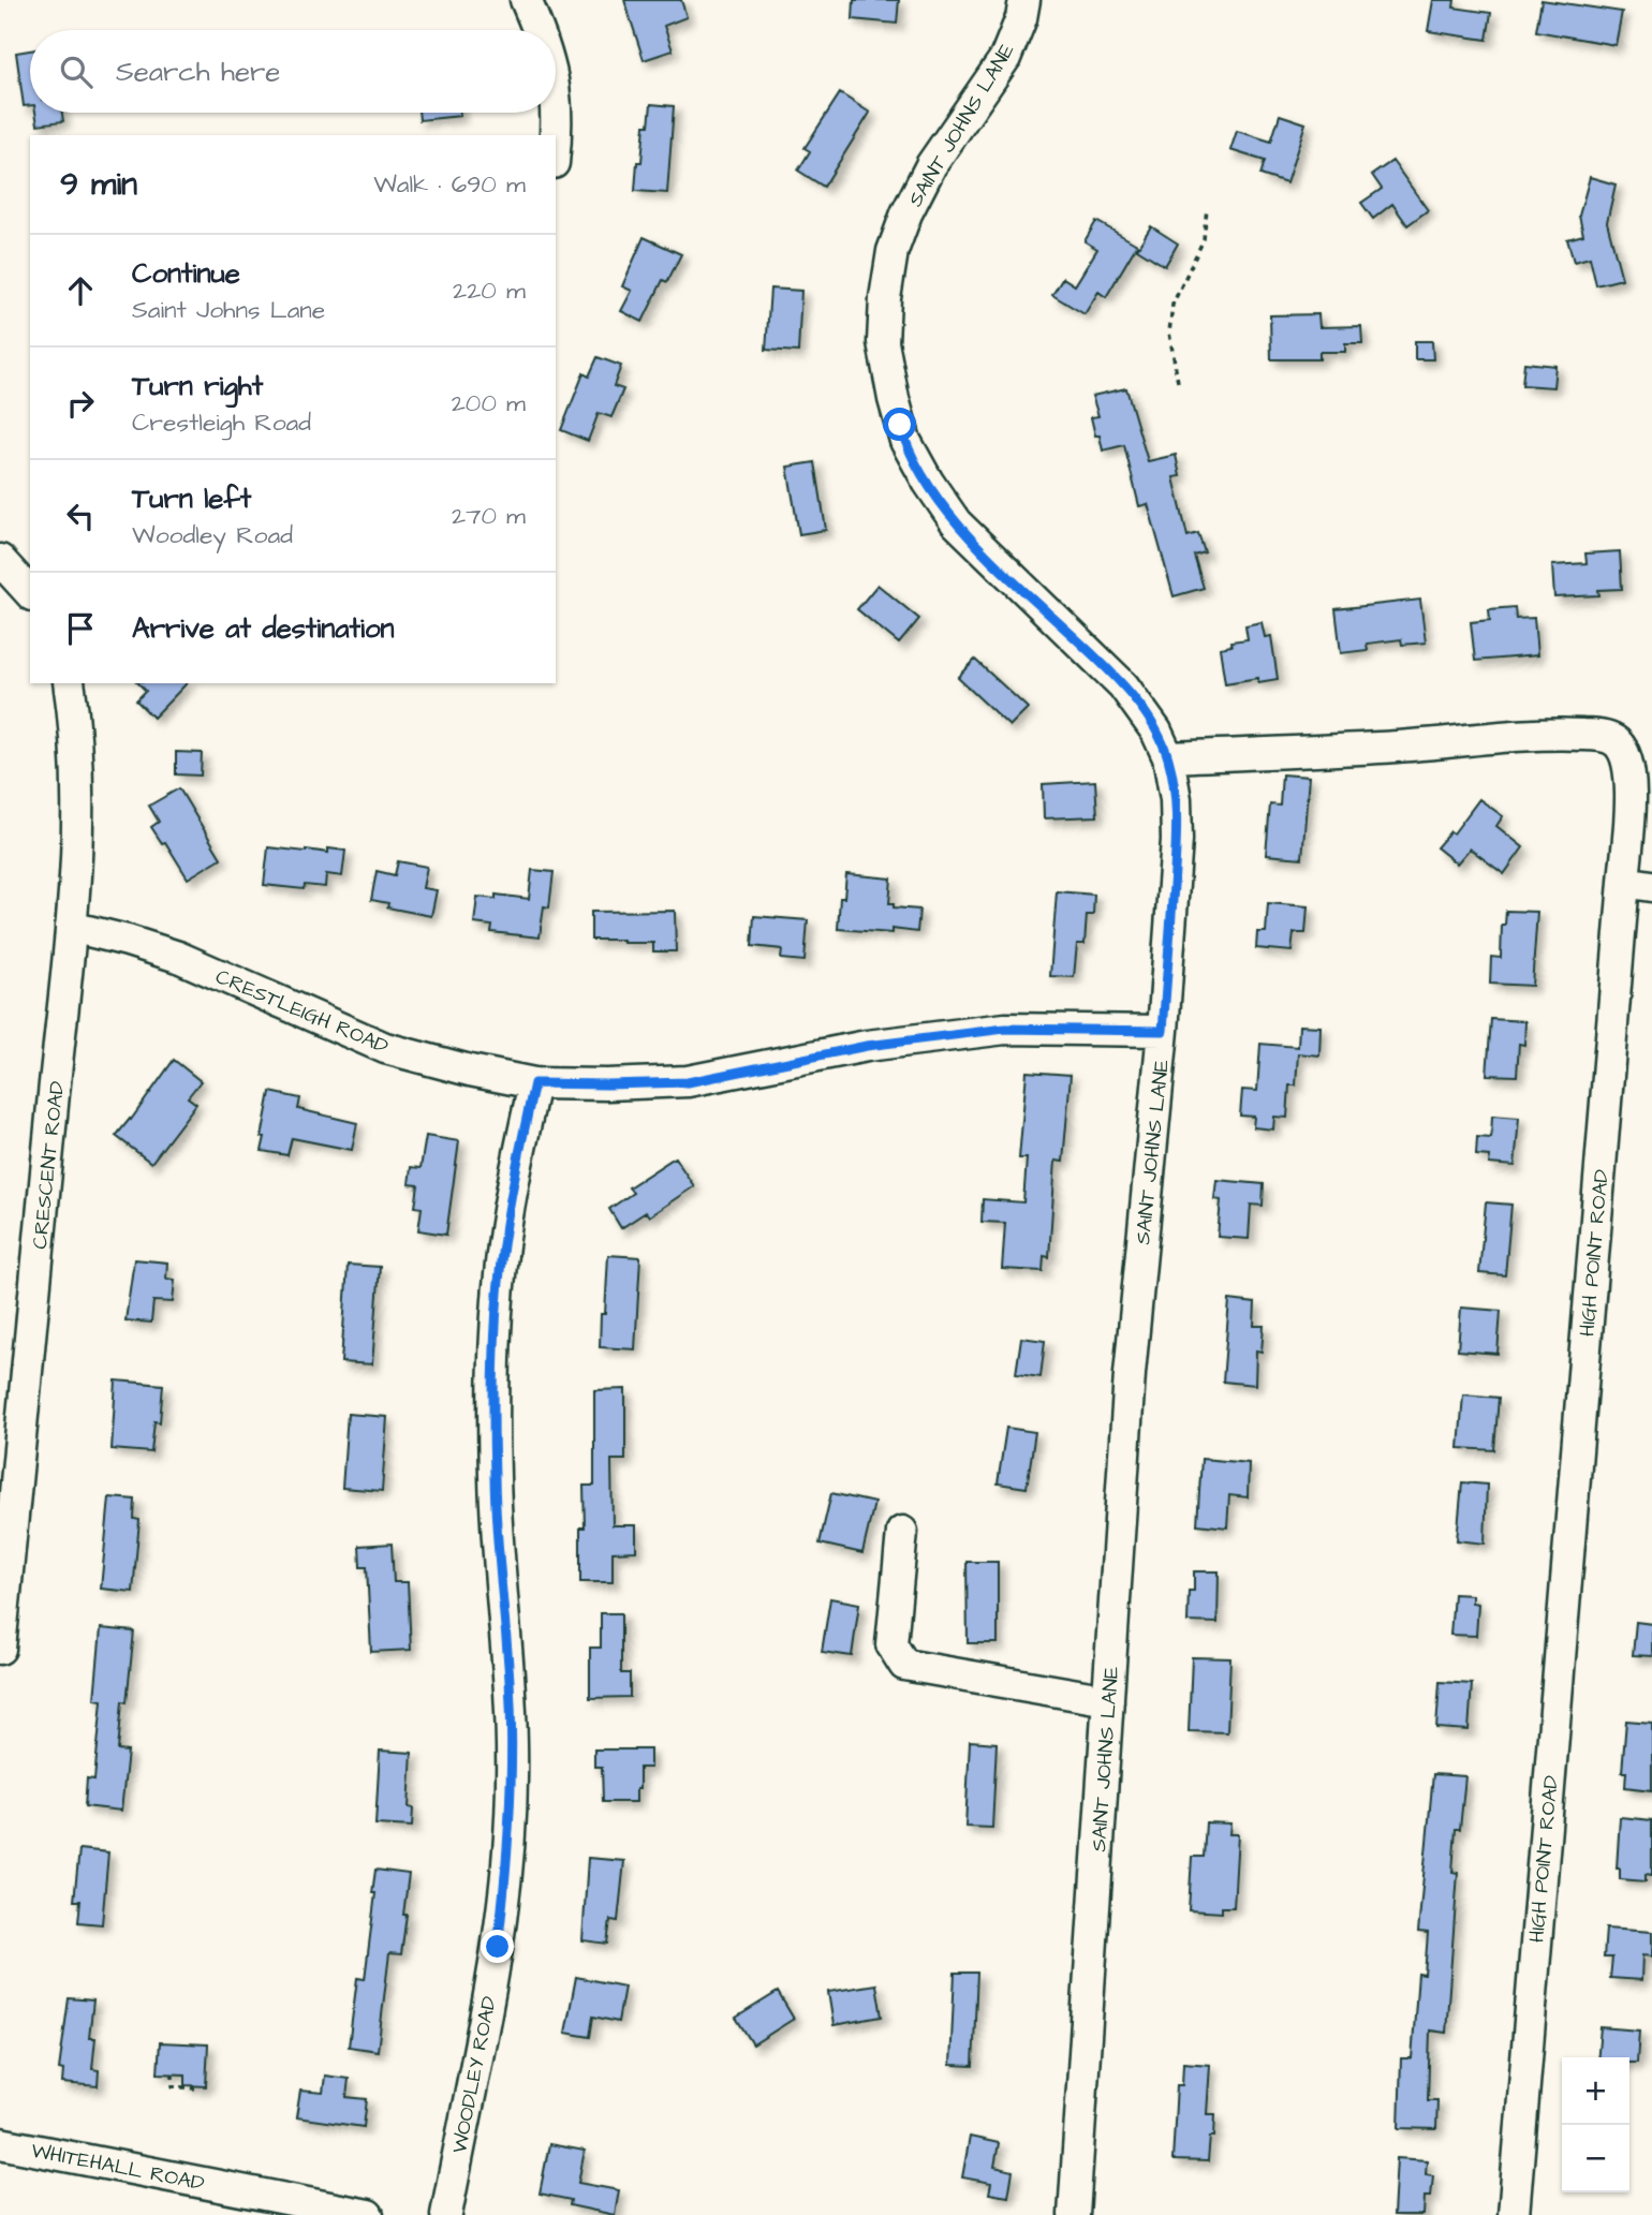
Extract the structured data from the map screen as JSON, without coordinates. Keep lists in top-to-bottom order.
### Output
{
  "streets": {
    "street": [
      "SAINT JOHNS LANE",
      "CRESTLEIGH ROAD",
      "CRESCENT ROAD",
      "HIGH POINT ROAD",
      "WOODLEY ROAD",
      "WHITEHALL ROAD"
    ]
  },
  "crossings": [
    ["SAINT JOHNS LANE", "CRESTLEIGH ROAD"],
    ["SAINT JOHNS LANE", "HIGH POINT ROAD"],
    ["CRESTLEIGH ROAD", "CRESCENT ROAD"],
    ["CRESTLEIGH ROAD", "WOODLEY ROAD"]
  ],
  "page": {
    "search": "Search here",
    "heading": ["9 min", "Walk · 690 m"],
    "list": [
      ["Continue", "Saint Johns Lane", "220 m"],
      ["Turn right", "Crestleigh Road", "200 m"],
      ["Turn left", "Woodley Road", "270 m"],
      "Arrive at destination"
    ],
    "map_buttons": ["+", "−"]
  }
}
